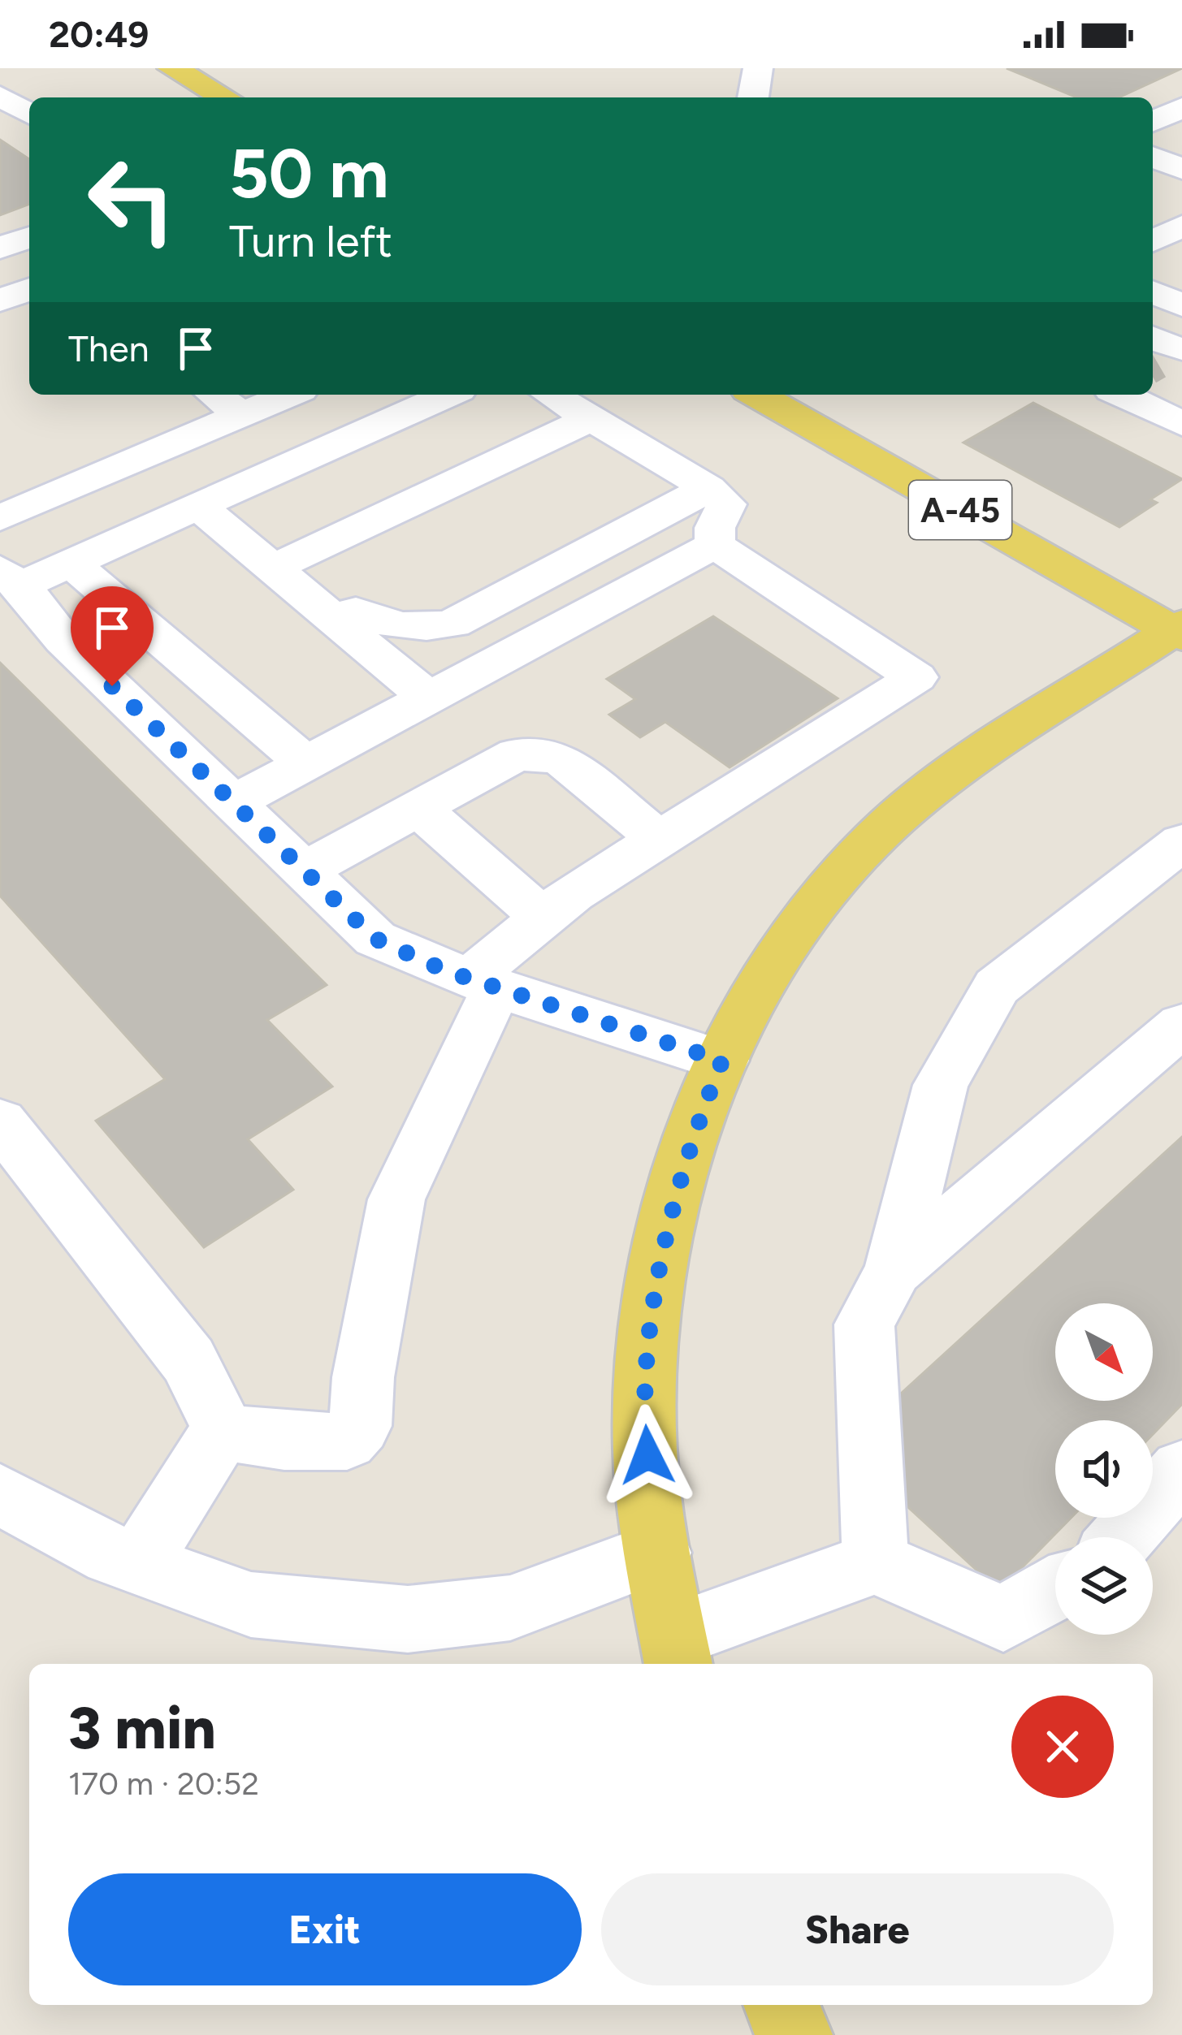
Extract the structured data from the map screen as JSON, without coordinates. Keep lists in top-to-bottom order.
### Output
{
  "streets": {
    "main road": ["A-45"]
  },
  "north": "bottom right",
  "page": {
    "status": "20:49",
    "turn": ["50 m", "Turn left"],
    "then": "Then",
    "heading": ["3 min", "170 m · 20:52"],
    "buttons": ["Exit", "Share"]
  }
}
